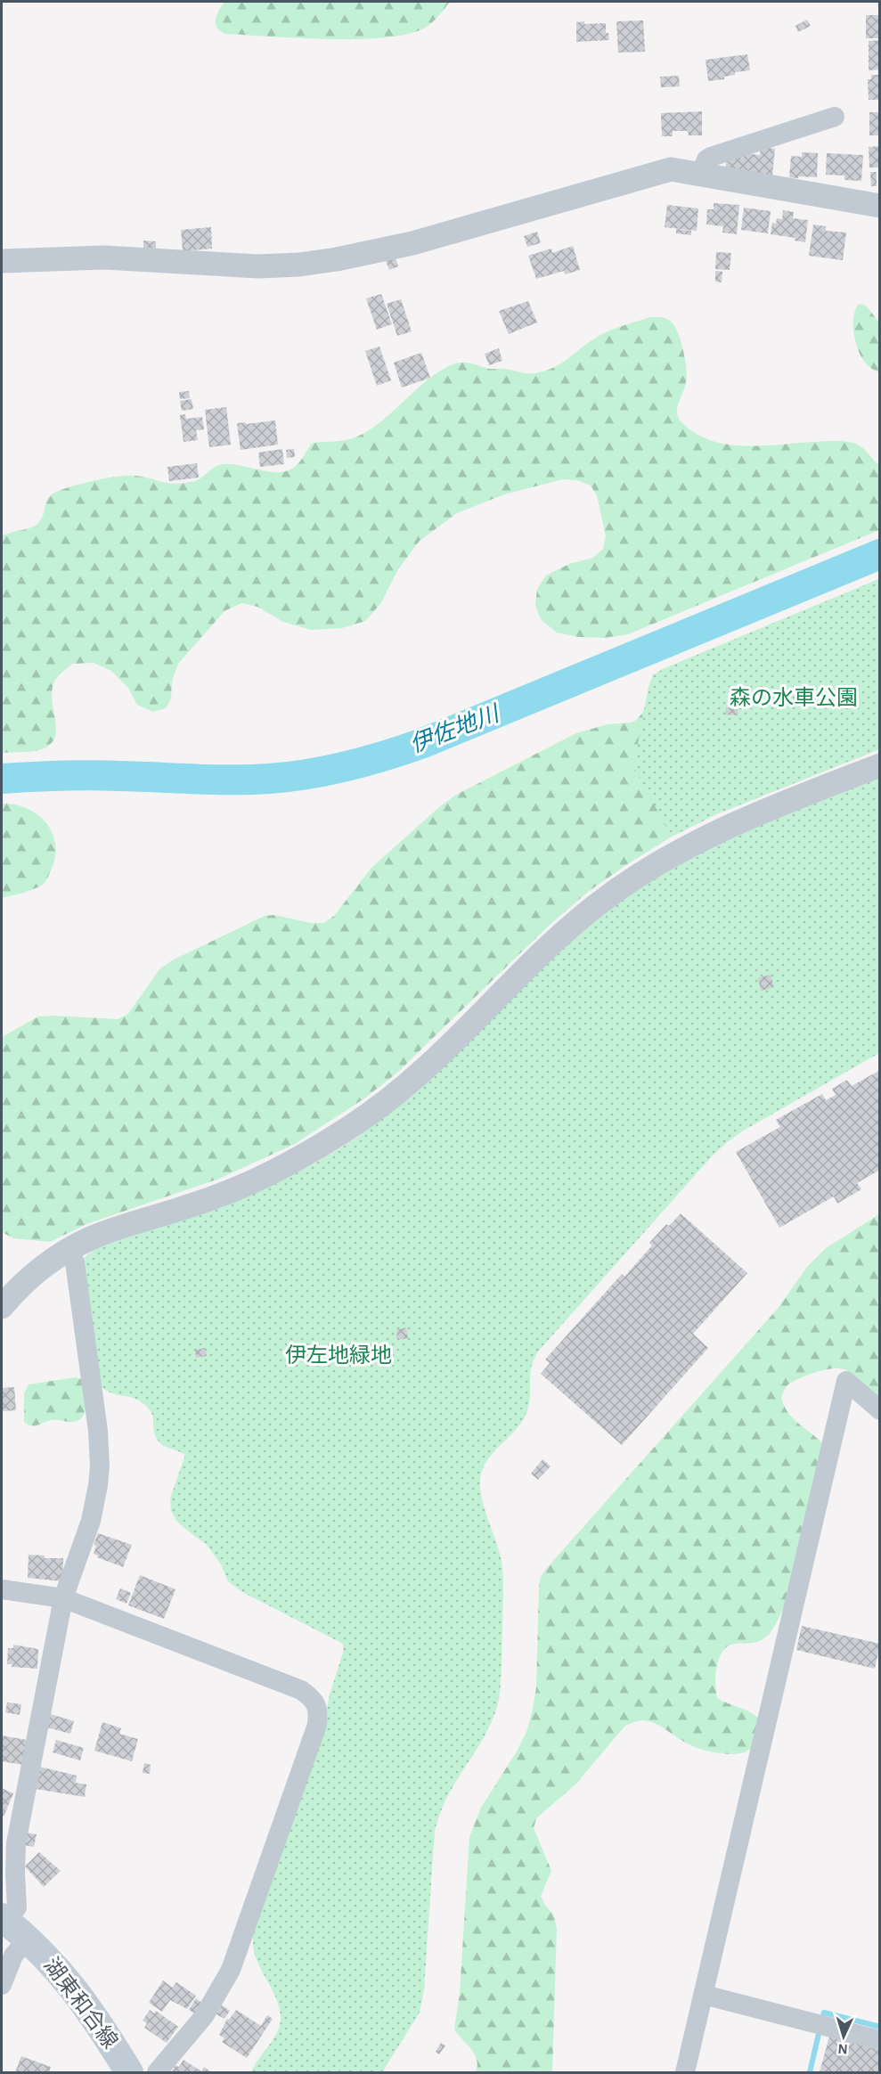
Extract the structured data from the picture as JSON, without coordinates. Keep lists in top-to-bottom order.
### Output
{
  "streets": {
    "main road": ["湖東和合線"]
  },
  "water": ["伊佐地川"],
  "parks": ["森の水車公園", "伊左地緑地"],
  "north": "bottom"
}
